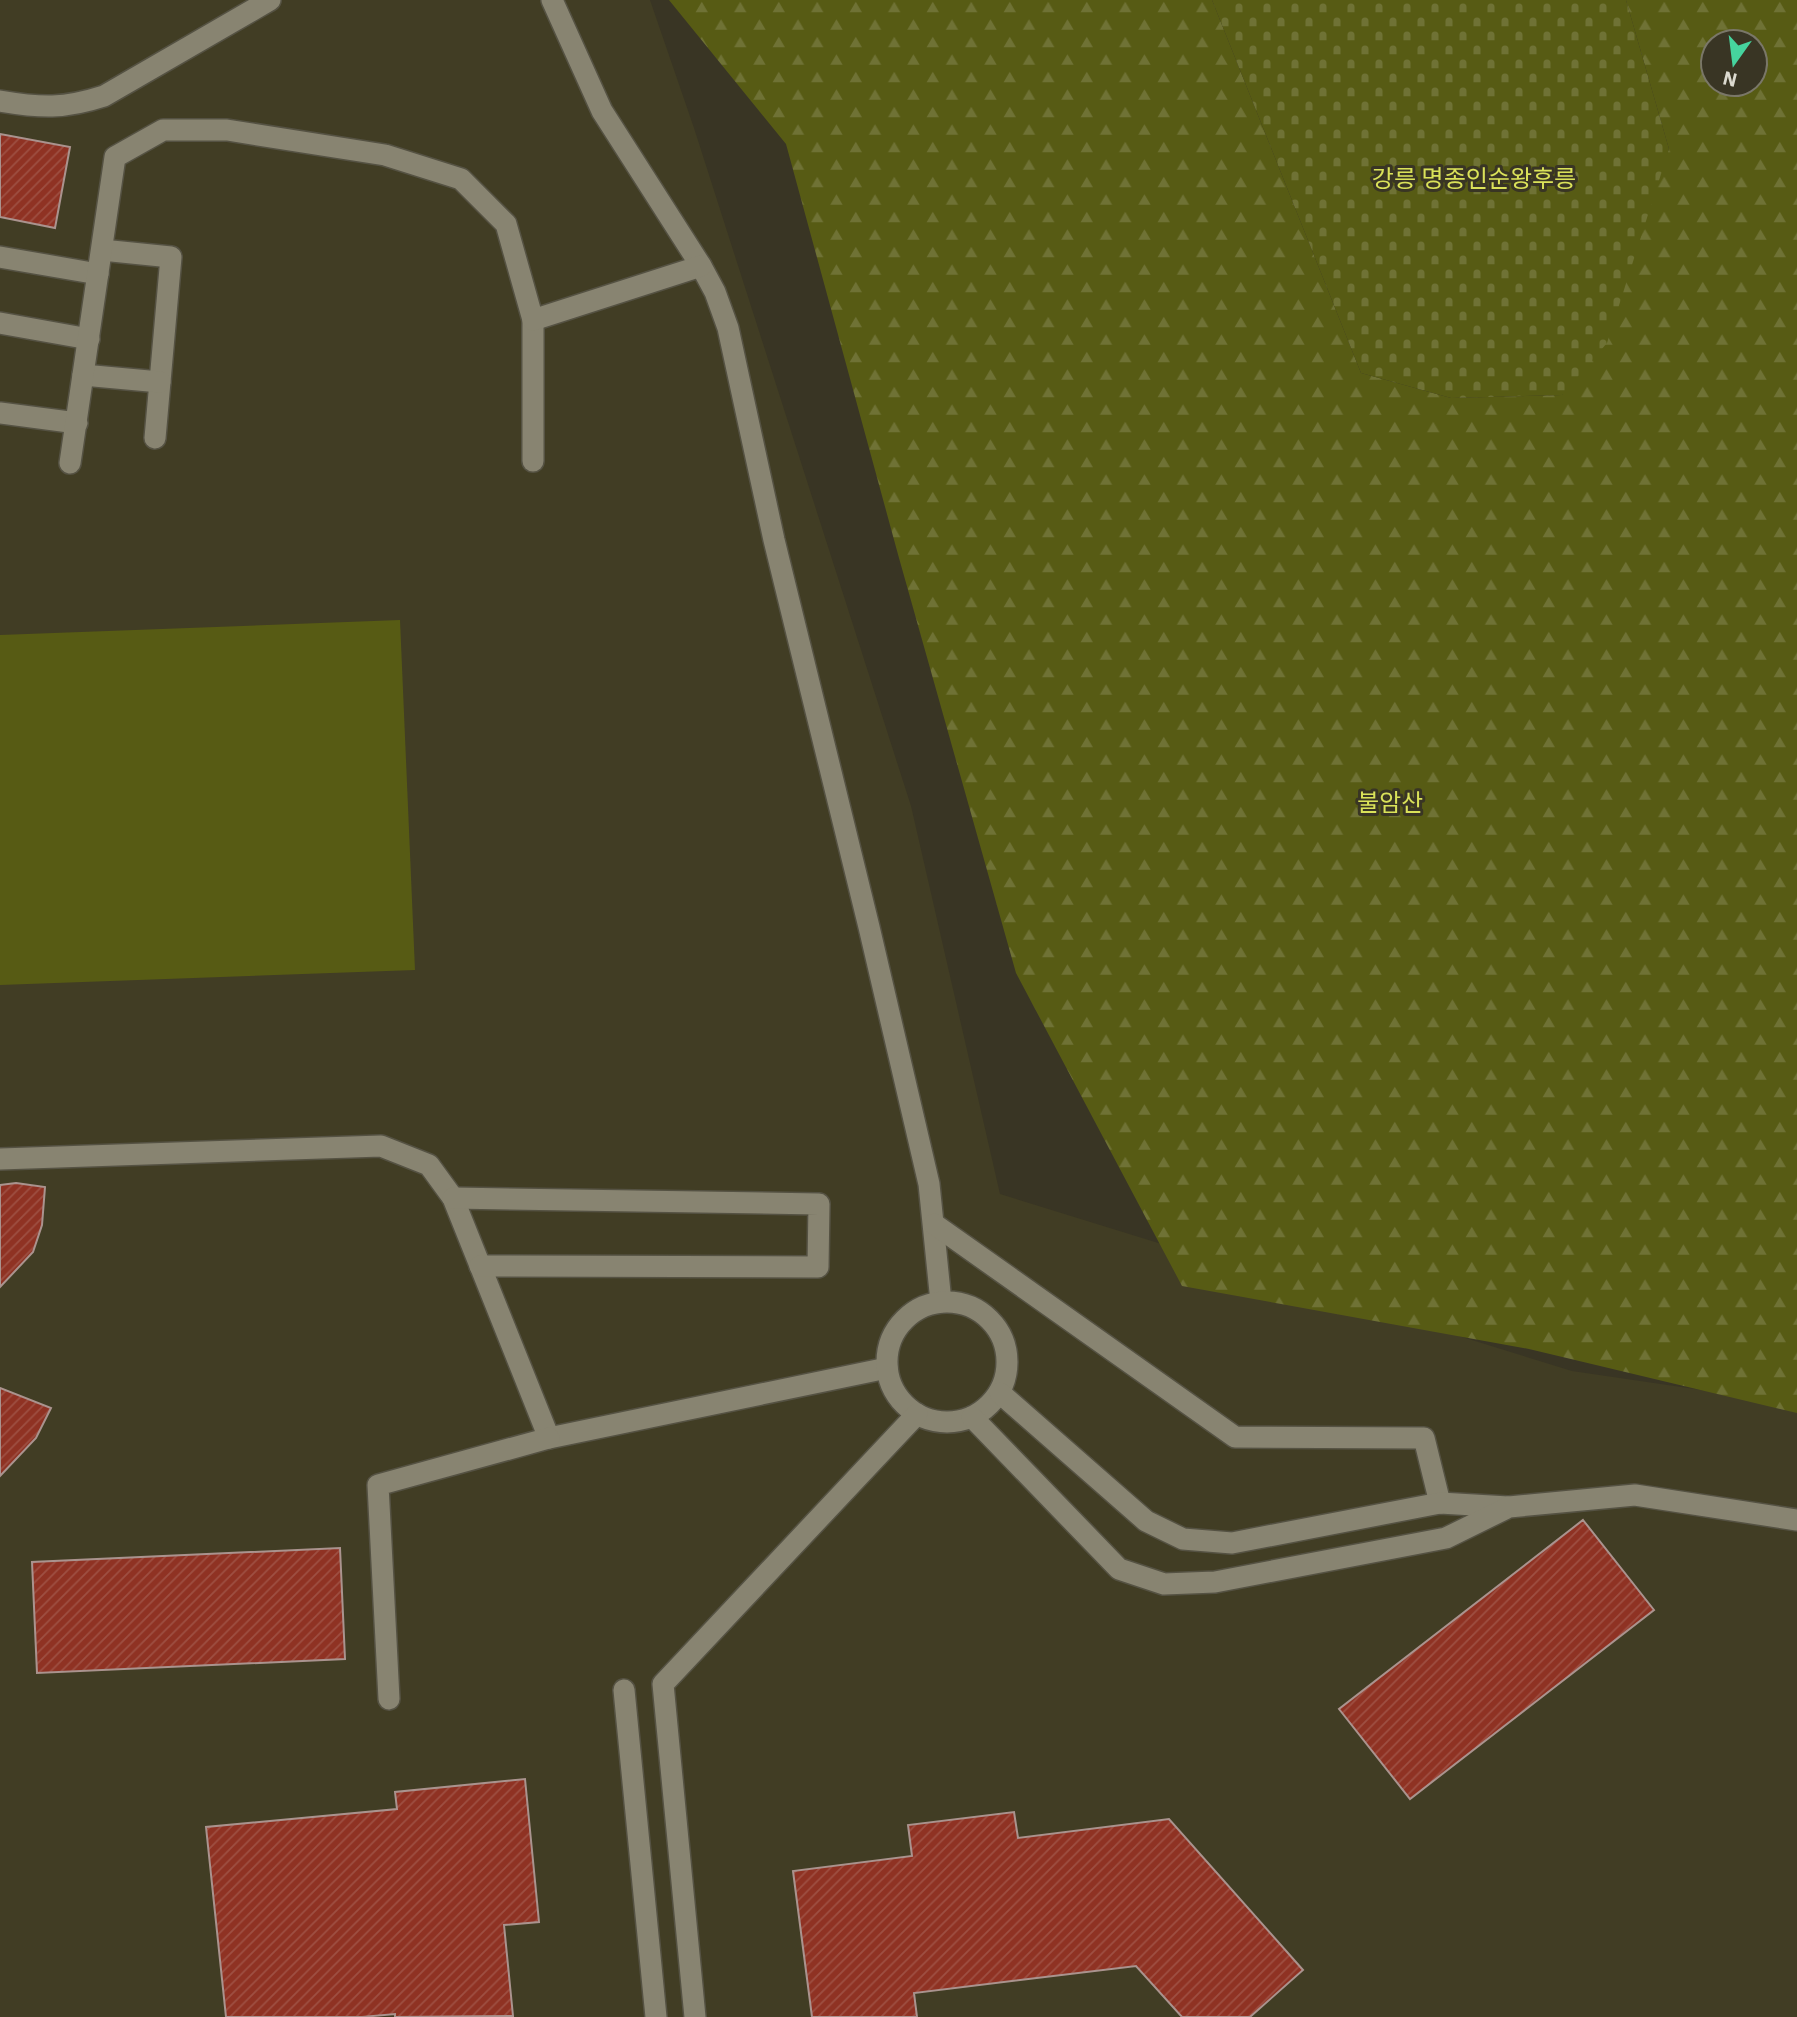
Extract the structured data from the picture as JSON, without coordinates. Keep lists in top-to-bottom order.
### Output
{
  "parks": ["강릉 명종인순왕후릉", "불암산"],
  "north": "bottom"
}
